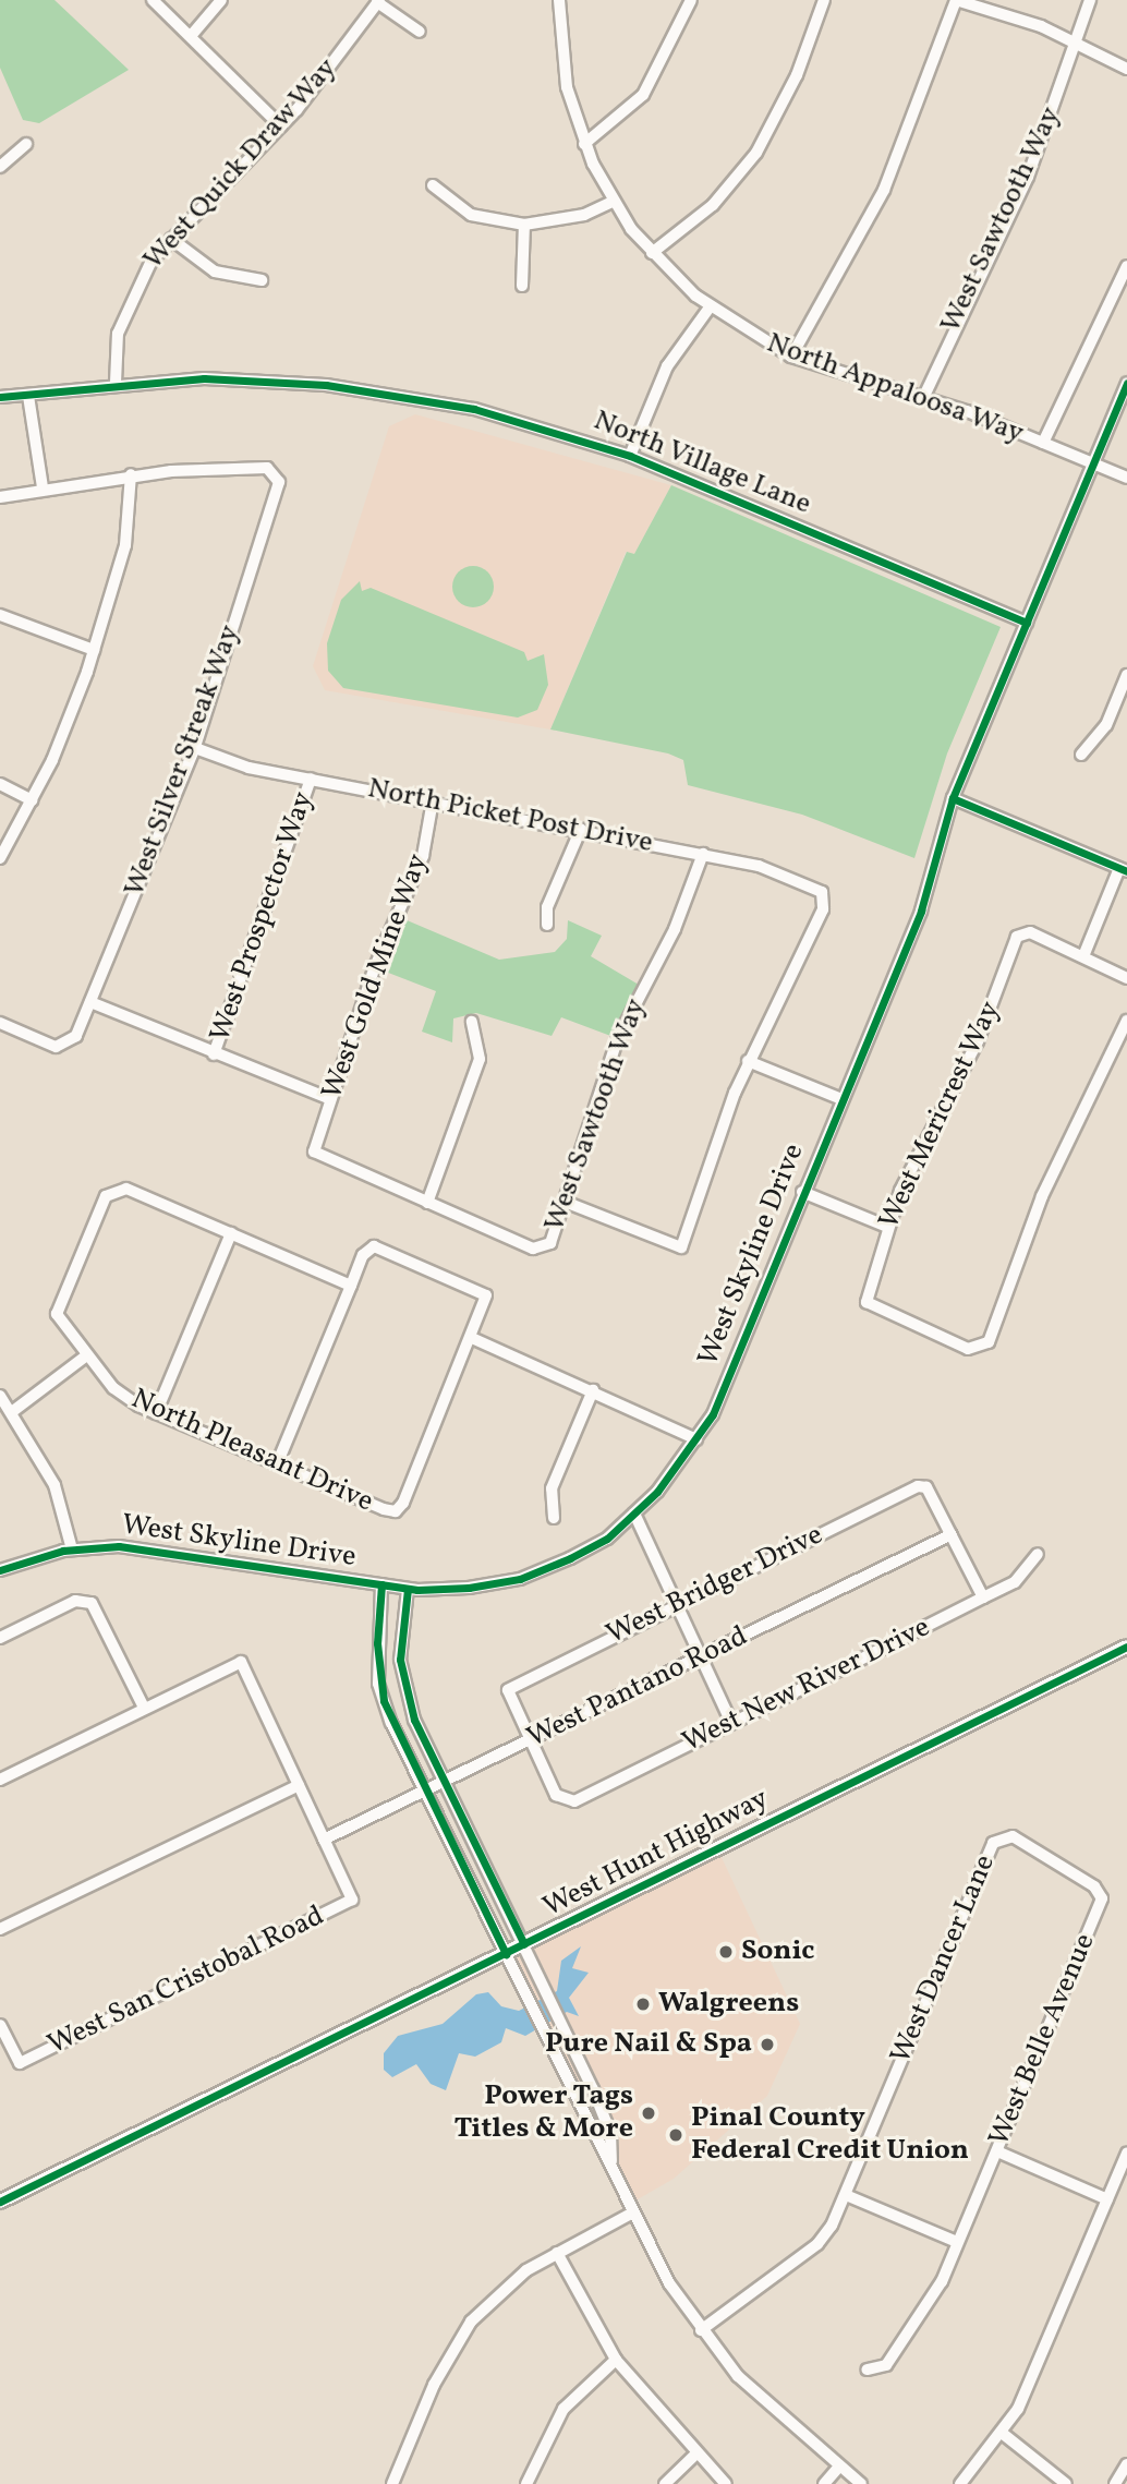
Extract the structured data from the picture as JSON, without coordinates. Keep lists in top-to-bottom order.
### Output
{
  "streets": {
    "main road": ["West Hunt Highway"],
    "street": [
      "West Quick Draw Way",
      "West Sawtooth Way",
      "North Appaloosa Way",
      "North Village Lane",
      "West Silver Streak Way",
      "North Picket Post Drive",
      "West Prospector Way",
      "West Gold Mine Way",
      "West Mericrest Way",
      "West Skyline Drive",
      "North Pleasant Drive",
      "West Bridger Drive",
      "West New River Drive",
      "West Pantano Road",
      "West Dancer Lane",
      "West San Cristobal Road",
      "West Belle Avenue"
    ]
  },
  "crossings": [
    ["West Quick Draw Way", "North Village Lane"],
    ["West Sawtooth Way", "North Appaloosa Way"],
    ["West Sawtooth Way", "North Picket Post Drive"],
    ["West Sawtooth Way", "West Gold Mine Way"],
    ["North Appaloosa Way", "West Skyline Drive"],
    ["North Village Lane", "West Skyline Drive"],
    ["West Silver Streak Way", "North Picket Post Drive"],
    ["North Picket Post Drive", "West Prospector Way"],
    ["North Picket Post Drive", "West Gold Mine Way"],
    ["West Bridger Drive", "West New River Drive"],
    ["West Bridger Drive", "West Pantano Road"],
    ["West New River Drive", "West Pantano Road"],
    ["West Pantano Road", "West San Cristobal Road"],
    ["West Dancer Lane", "West Belle Avenue"]
  ],
  "places": [
    "Sonic",
    "Walgreens",
    "Pure Nail & Spa",
    "Power Tags Titles & More",
    "Pinal County Federal Credit Union"
  ]
}
